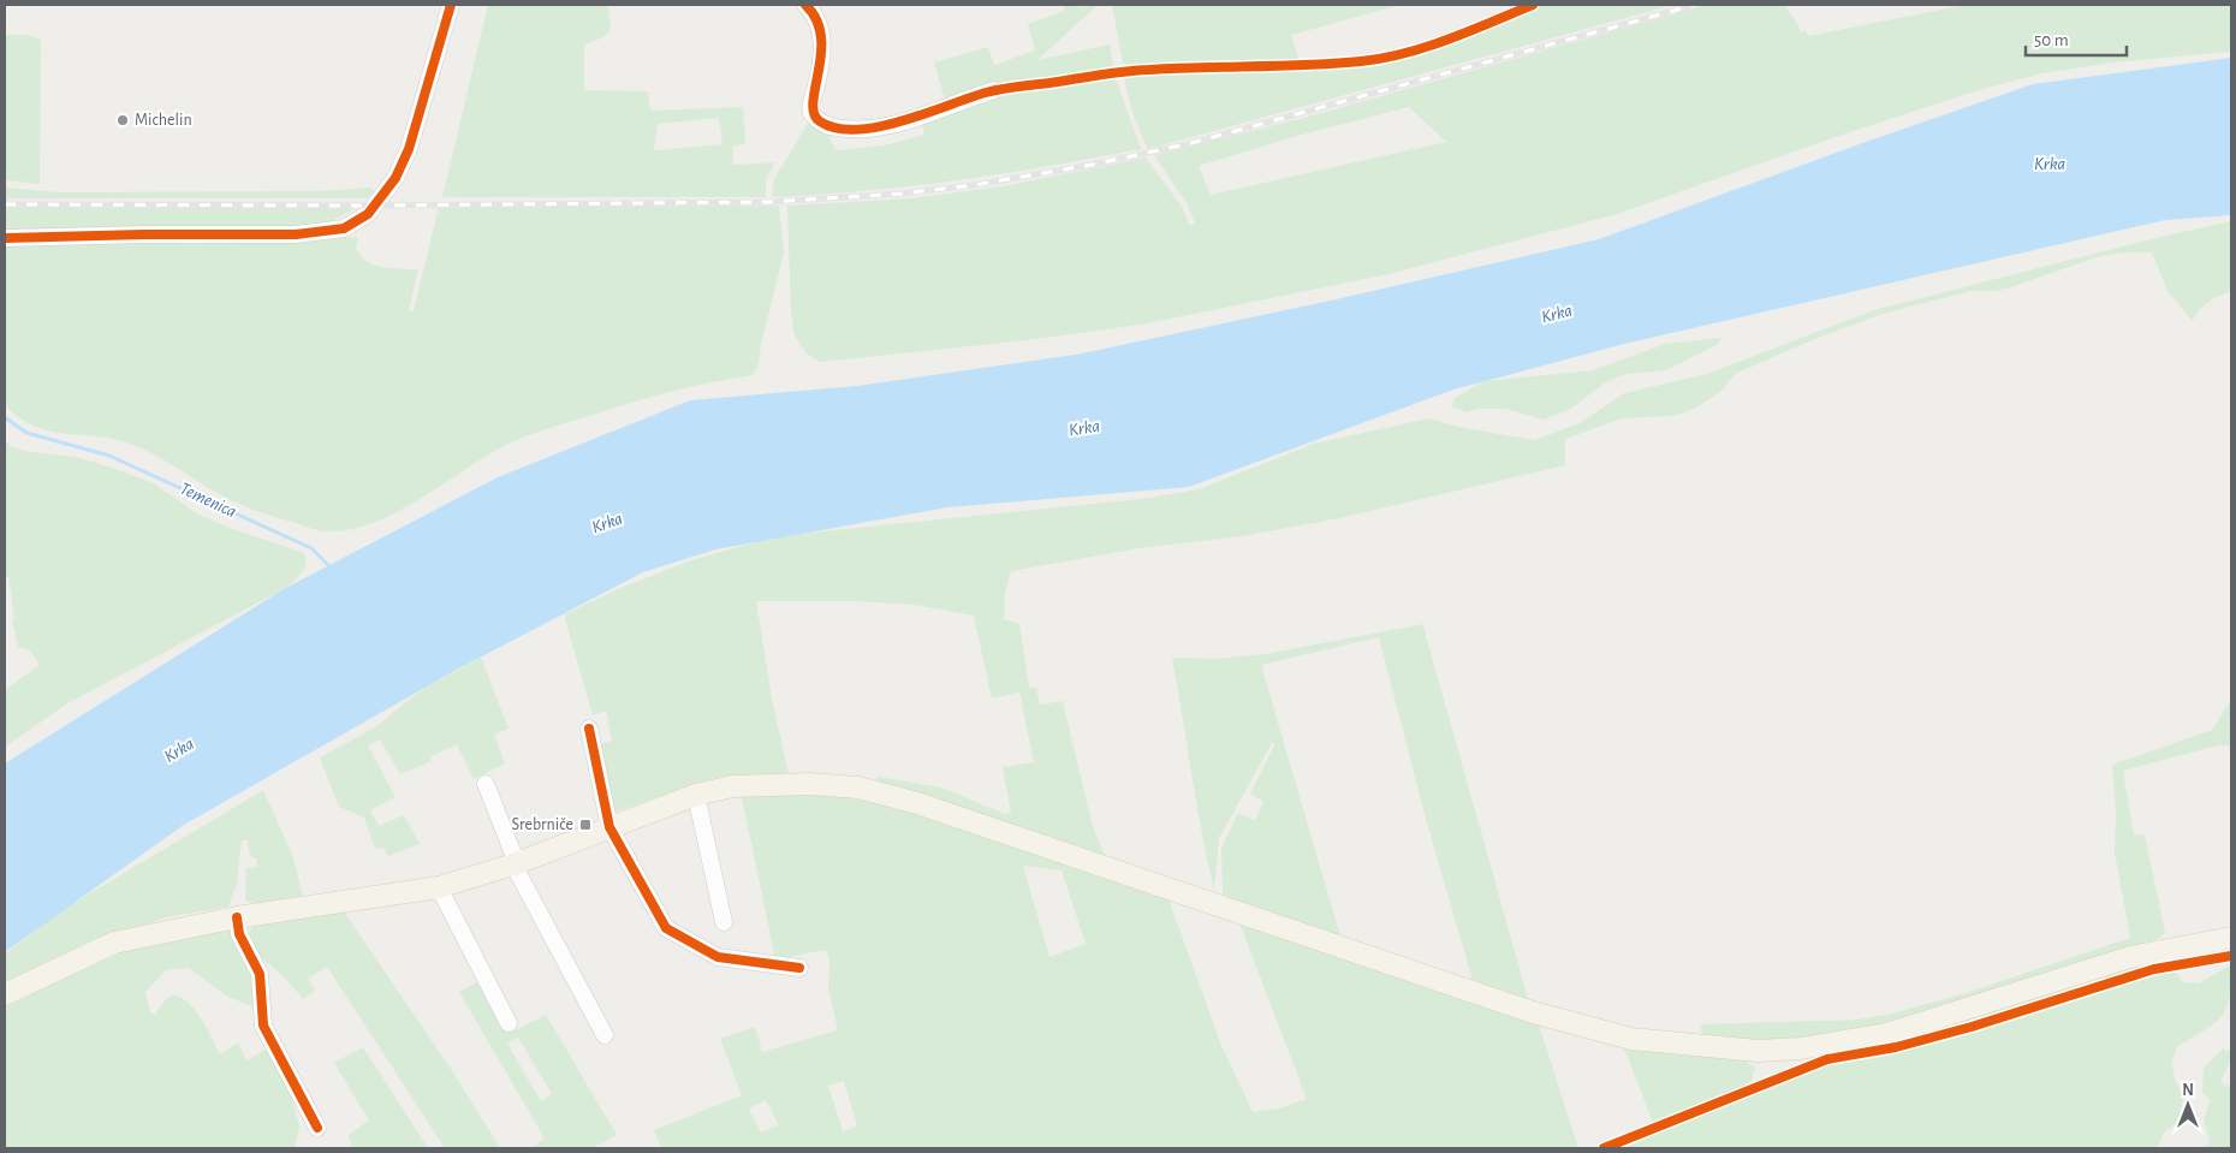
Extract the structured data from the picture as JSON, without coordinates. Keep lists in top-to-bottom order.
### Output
{
  "water": ["Krka", "Temenica"],
  "places": {
    "other": ["Michelin"],
    "transit": ["Srebrniče"]
  },
  "scale_bar": "50 m",
  "north": "top"
}
